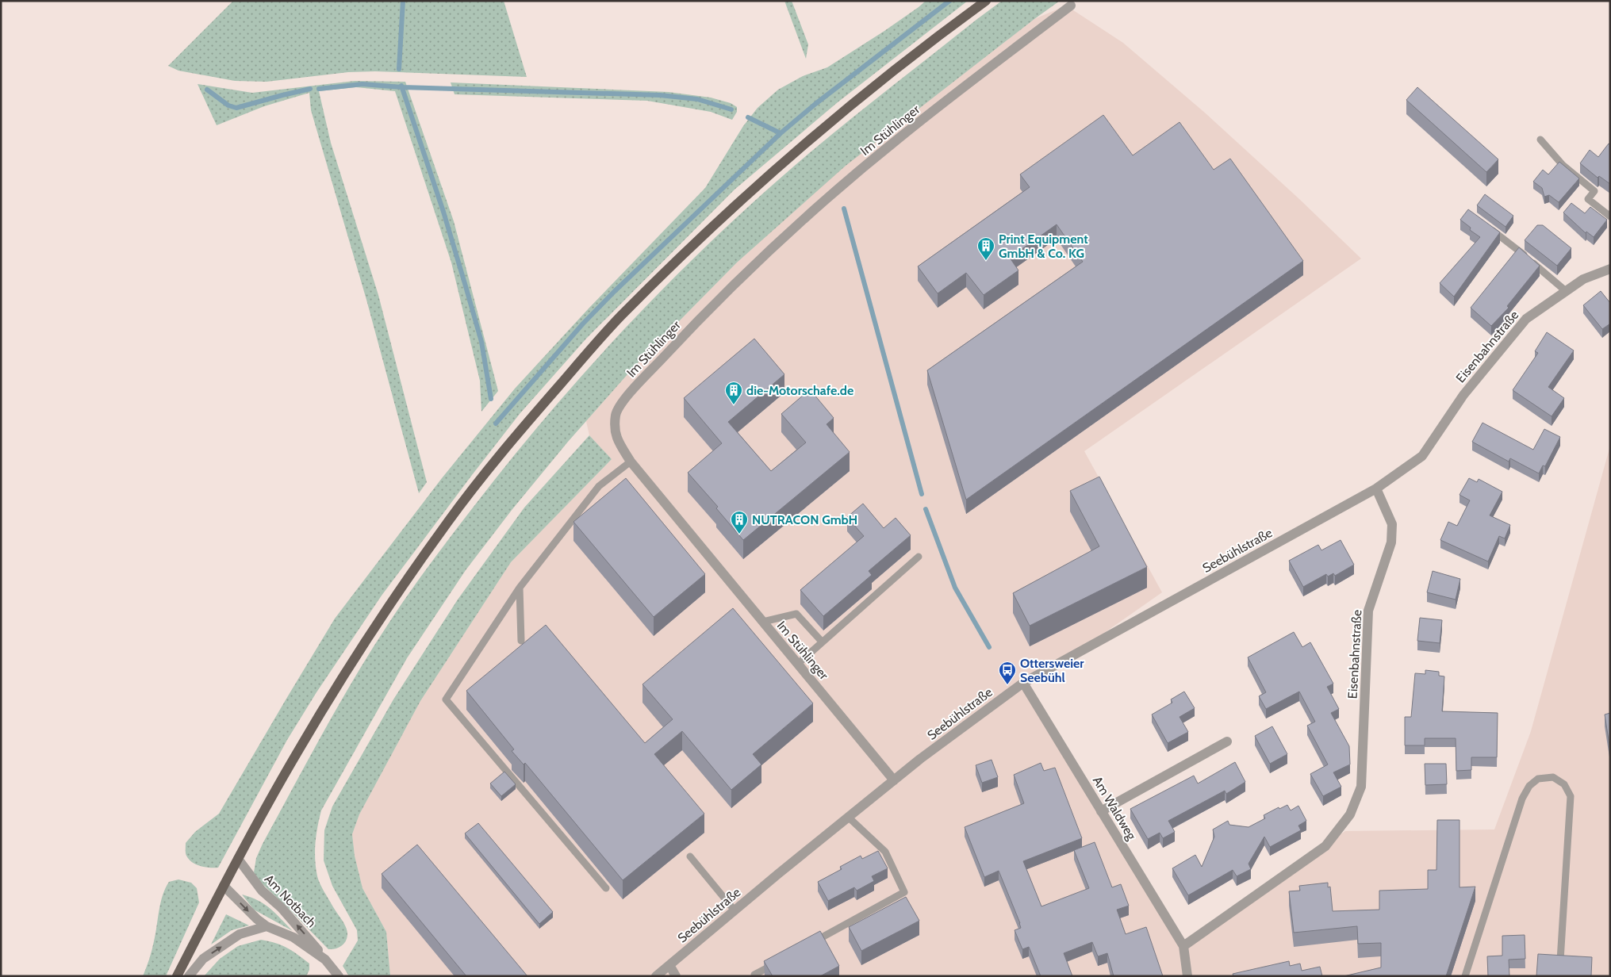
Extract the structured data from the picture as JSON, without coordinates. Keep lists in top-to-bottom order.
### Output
{
  "streets": {
    "street": [
      "Im Stühlinger",
      "Eisenbahnstraße",
      "Seebühlstraße",
      "Am Waldweg",
      "Am Notbach"
    ]
  },
  "crossings": [
    ["Im Stühlinger", "Seebühlstraße"],
    ["Eisenbahnstraße", "Seebühlstraße"],
    ["Eisenbahnstraße", "Am Waldweg"],
    ["Seebühlstraße", "Am Waldweg"]
  ],
  "places": {
    "building": ["Print Equipment GmbH & Co. KG", "die-Motorschafe.de", "NUTRACON GmbH"],
    "bus stop": ["Ottersweier Seebühl"]
  }
}
